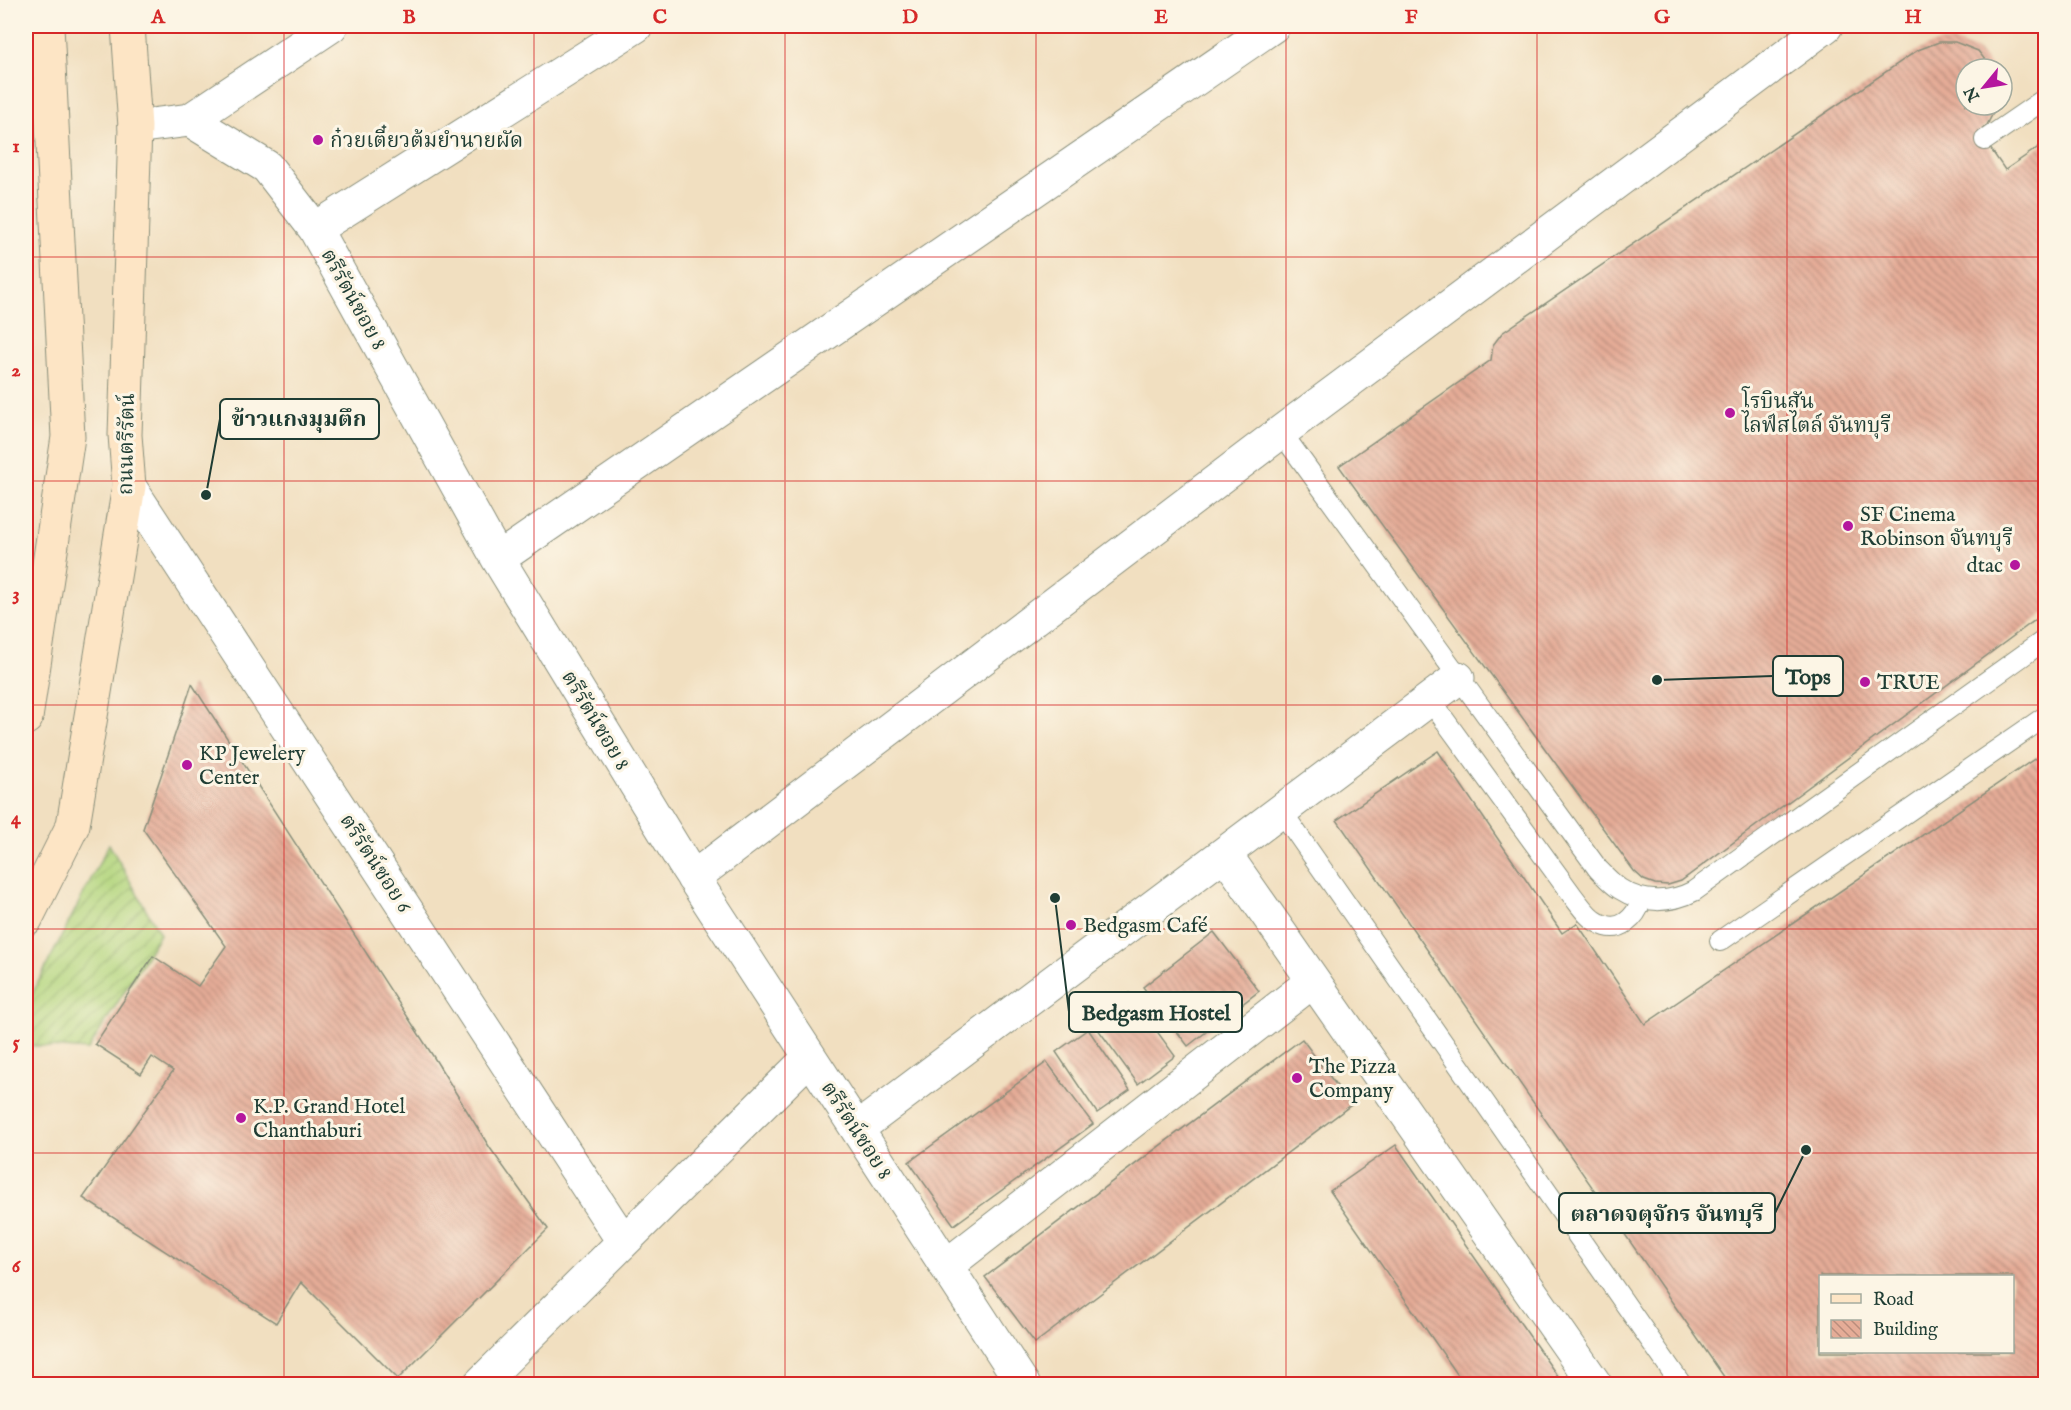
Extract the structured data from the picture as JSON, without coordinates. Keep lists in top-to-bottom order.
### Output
{
  "streets": {
    "main road": ["ถนนตรีรัตน์"],
    "street": ["ตรีรัตน์ซอย 8", "ตรีรัตน์ซอย 6"]
  },
  "crossings": [
    ["ถนนตรีรัตน์", "ตรีรัตน์ซอย 6"]
  ],
  "places": [
    "ก๋วยเตี๋ยวต้มยำนายผัด",
    "โรบินสัน ไลฟ์สไตล์ จันทบุรี",
    "ข้าวแกงมุมตึก",
    "SF Cinema Robinson จันทบุรี",
    "dtac",
    "Tops",
    "TRUE",
    "KP Jewelery Center",
    "Bedgasm Hostel",
    "Bedgasm Café",
    "The Pizza Company",
    "K.P. Grand Hotel Chanthaburi",
    "ตลาดจตุจักร จันทบุรี"
  ],
  "legend": ["Road", "Building"],
  "north": "bottom left",
  "grid": {
    "columns": [
      "A",
      "B",
      "C",
      "D",
      "E",
      "F",
      "G",
      "H"
    ],
    "rows": [
      "1",
      "2",
      "3",
      "4",
      "5",
      "6"
    ]
  }
}
